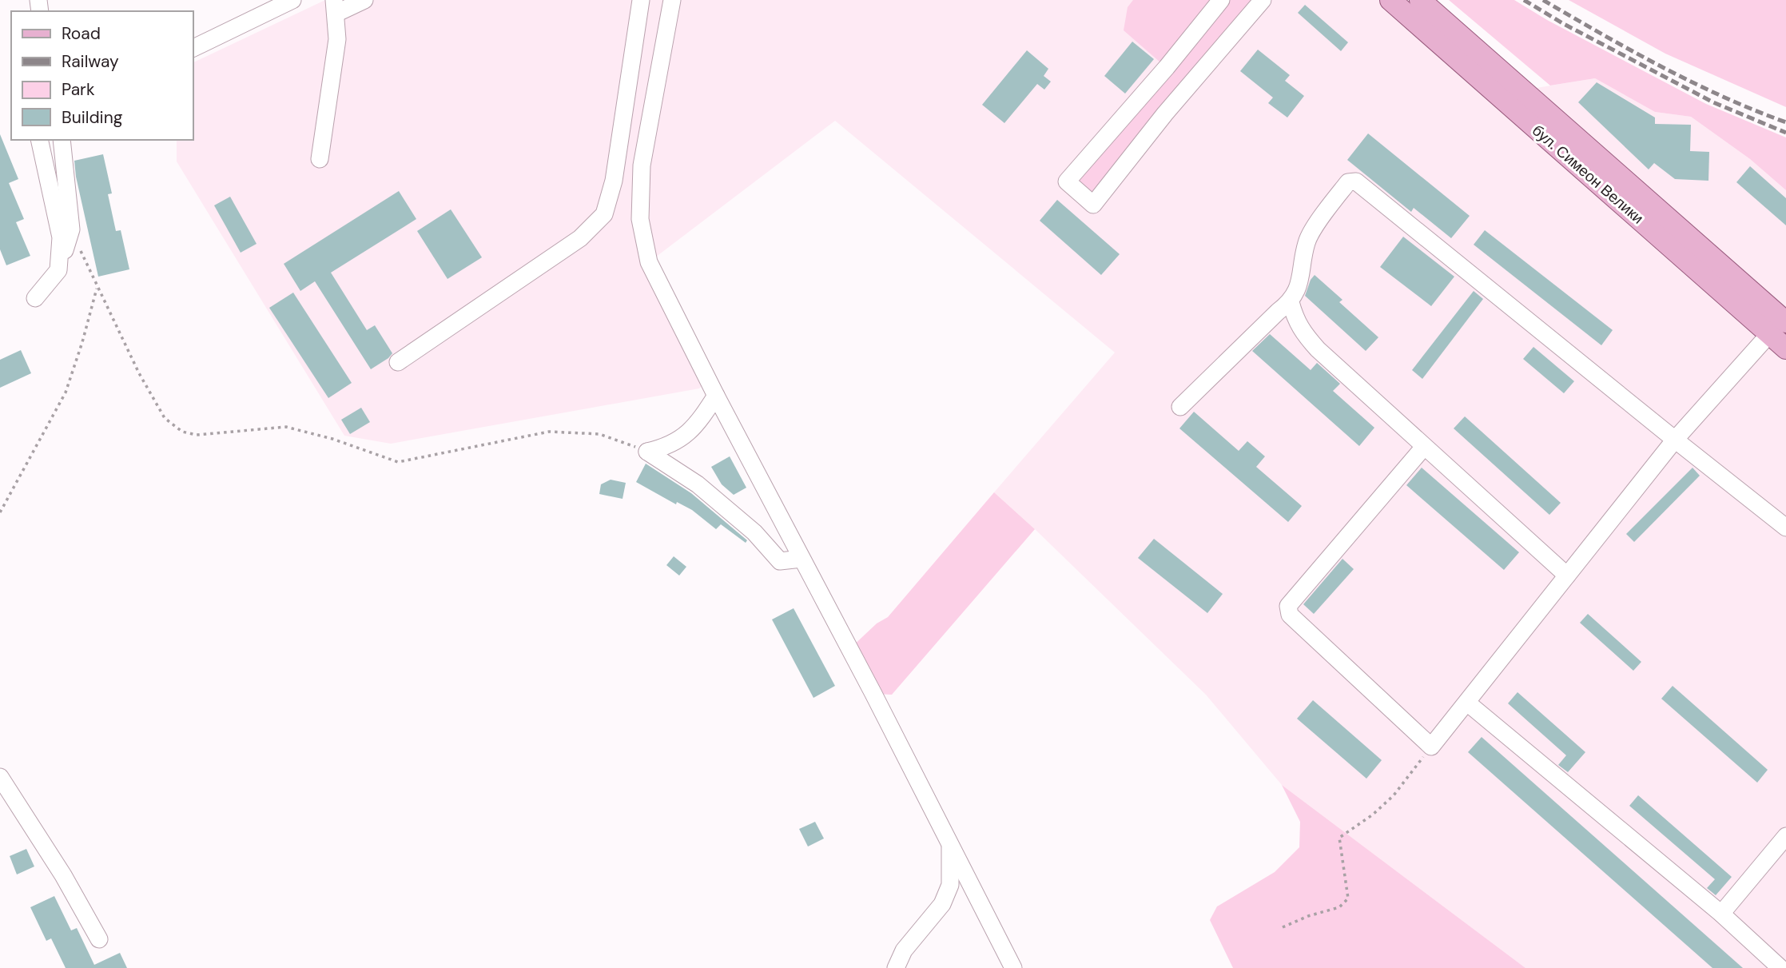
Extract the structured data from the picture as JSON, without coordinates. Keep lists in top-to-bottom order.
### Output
{
  "streets": {
    "main road": ["бул. Симеон Велики"]
  },
  "legend": [
    "Road",
    "Railway",
    "Park",
    "Building"
  ]
}
